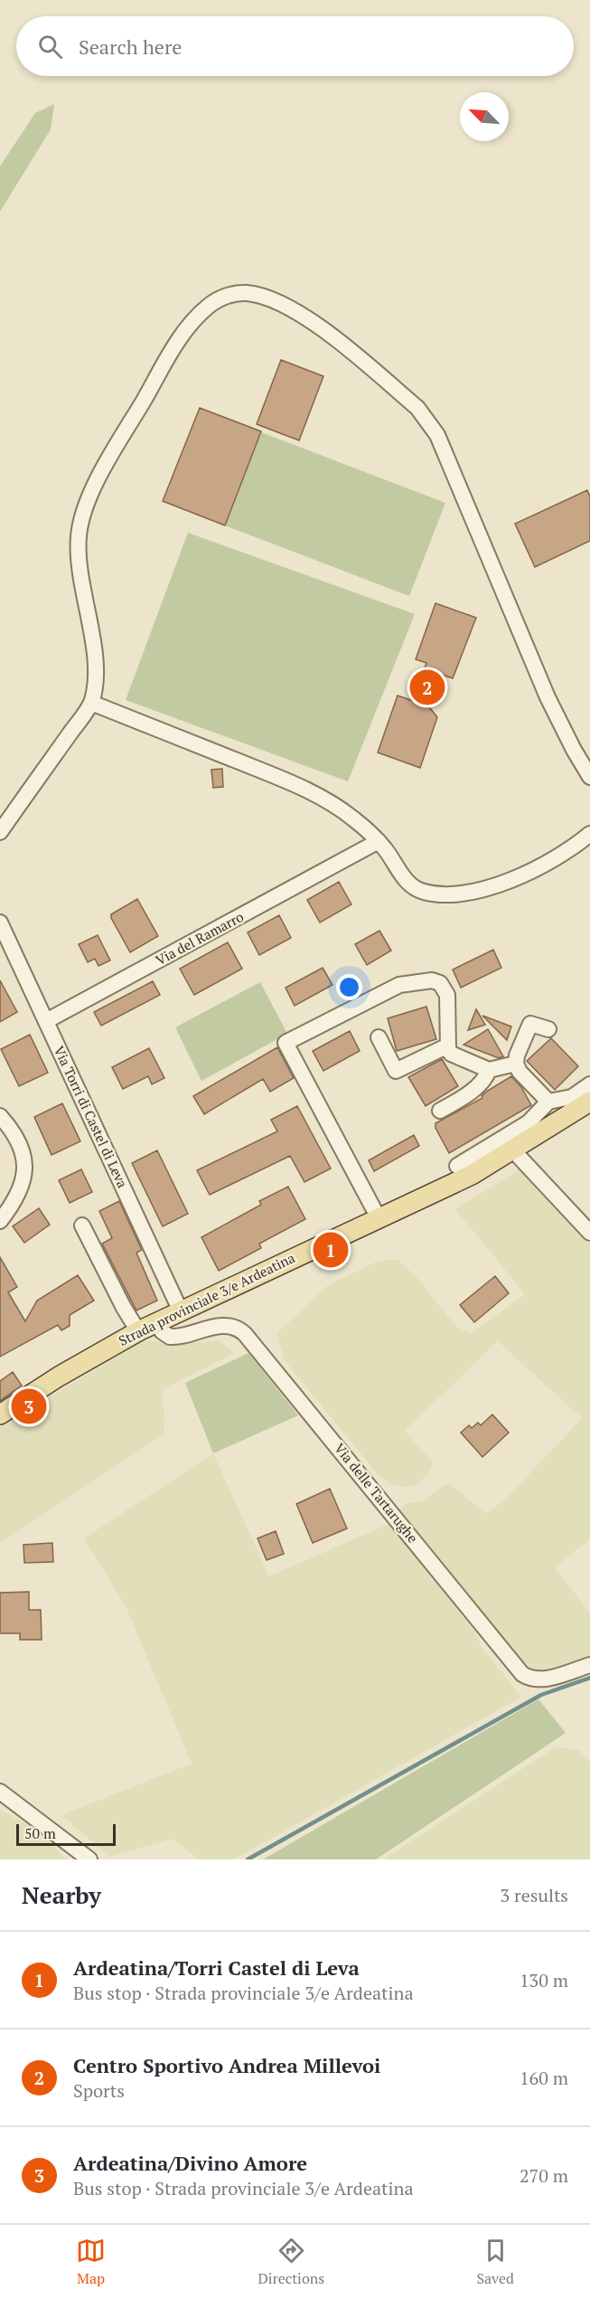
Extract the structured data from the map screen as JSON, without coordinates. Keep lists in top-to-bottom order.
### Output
{
  "streets": {
    "main road": ["Strada provinciale 3/e Ardeatina"],
    "street": ["Via del Ramarro", "Via Torri di Castel di Leva", "Via delle Tartarughe"]
  },
  "crossings": [
    ["Via del Ramarro", "Via Torri di Castel di Leva"],
    ["Via Torri di Castel di Leva", "Strada provinciale 3/e Ardeatina"],
    ["Strada provinciale 3/e Ardeatina", "Via delle Tartarughe"]
  ],
  "scale_bar": "50 m",
  "north": "top left",
  "page": {
    "search": "Search here",
    "pins": ["2", "1", "3"],
    "scale": "50 m",
    "heading": ["Nearby", "3 results"],
    "list": [
      {
        "mark": "1",
        "name": "Ardeatina/Torri Castel di Leva",
        "note": "Bus stop · Strada provinciale 3/e Ardeatina",
        "value": "130 m"
      },
      {
        "mark": "2",
        "name": "Centro Sportivo Andrea Millevoi",
        "note": "Sports",
        "value": "160 m"
      },
      {
        "mark": "3",
        "name": "Ardeatina/Divino Amore",
        "note": "Bus stop · Strada provinciale 3/e Ardeatina",
        "value": "270 m"
      }
    ],
    "nav": ["Map", "Directions", "Saved"]
  }
}
